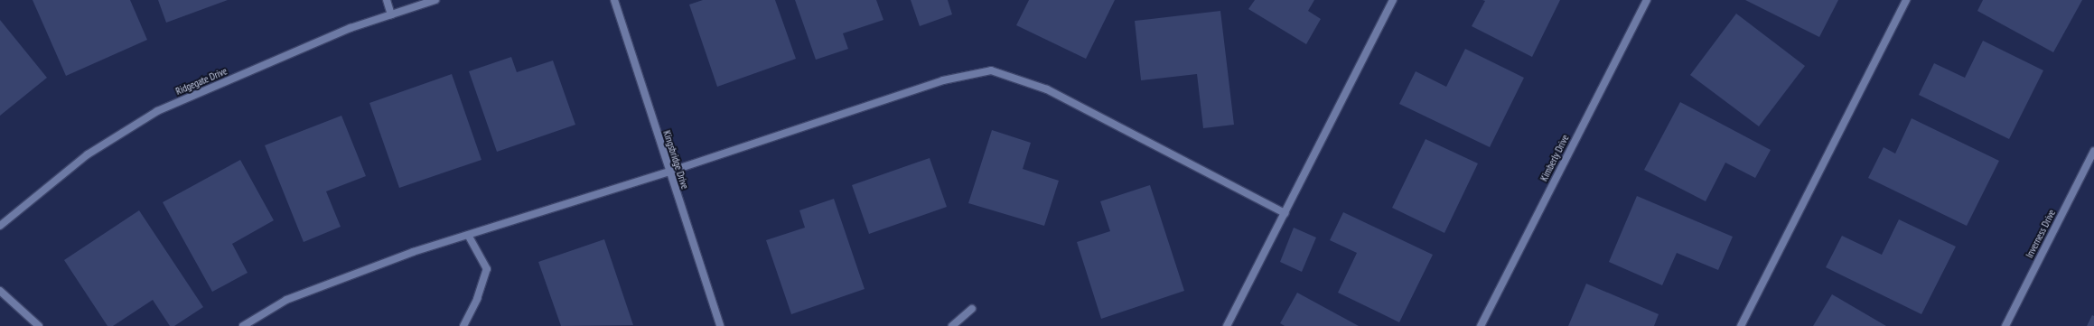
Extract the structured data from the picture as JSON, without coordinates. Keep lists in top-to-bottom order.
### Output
{
  "streets": {
    "street": [
      "Ridgegate Drive",
      "Kimberly Drive",
      "Kingsbridge Drive",
      "Inverness Drive"
    ]
  }
}
